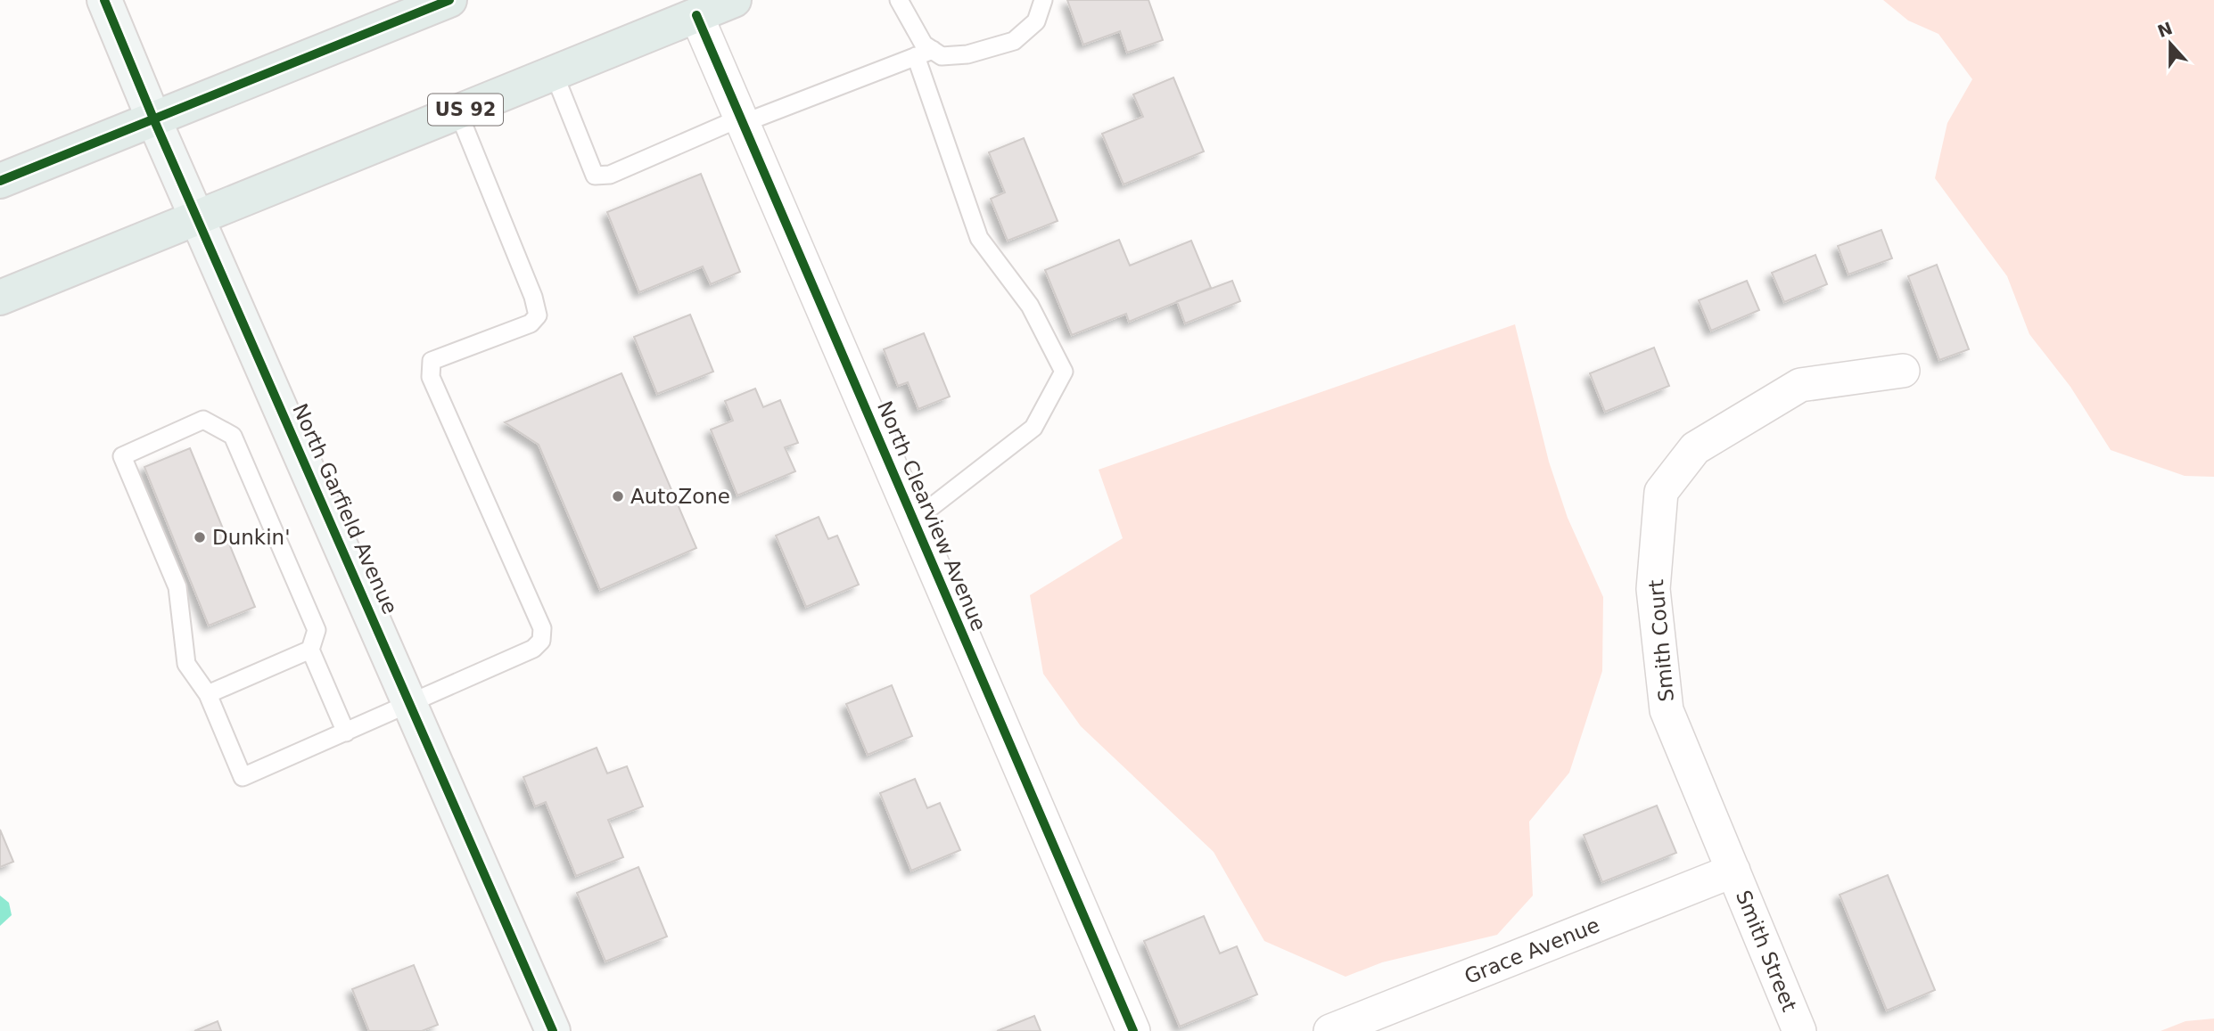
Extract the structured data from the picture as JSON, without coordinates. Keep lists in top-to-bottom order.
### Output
{
  "streets": {
    "main road": ["US 92"],
    "street": [
      "North Garfield Avenue",
      "North Clearview Avenue",
      "Smith Court",
      "Grace Avenue",
      "Smith Street"
    ]
  },
  "crossings": [
    ["US 92", "North Garfield Avenue"],
    ["US 92", "North Clearview Avenue"],
    ["Smith Court", "Grace Avenue"],
    ["Smith Court", "Smith Street"],
    ["Grace Avenue", "Smith Street"]
  ],
  "places": ["AutoZone", "Dunkin'"],
  "north": "top"
}
